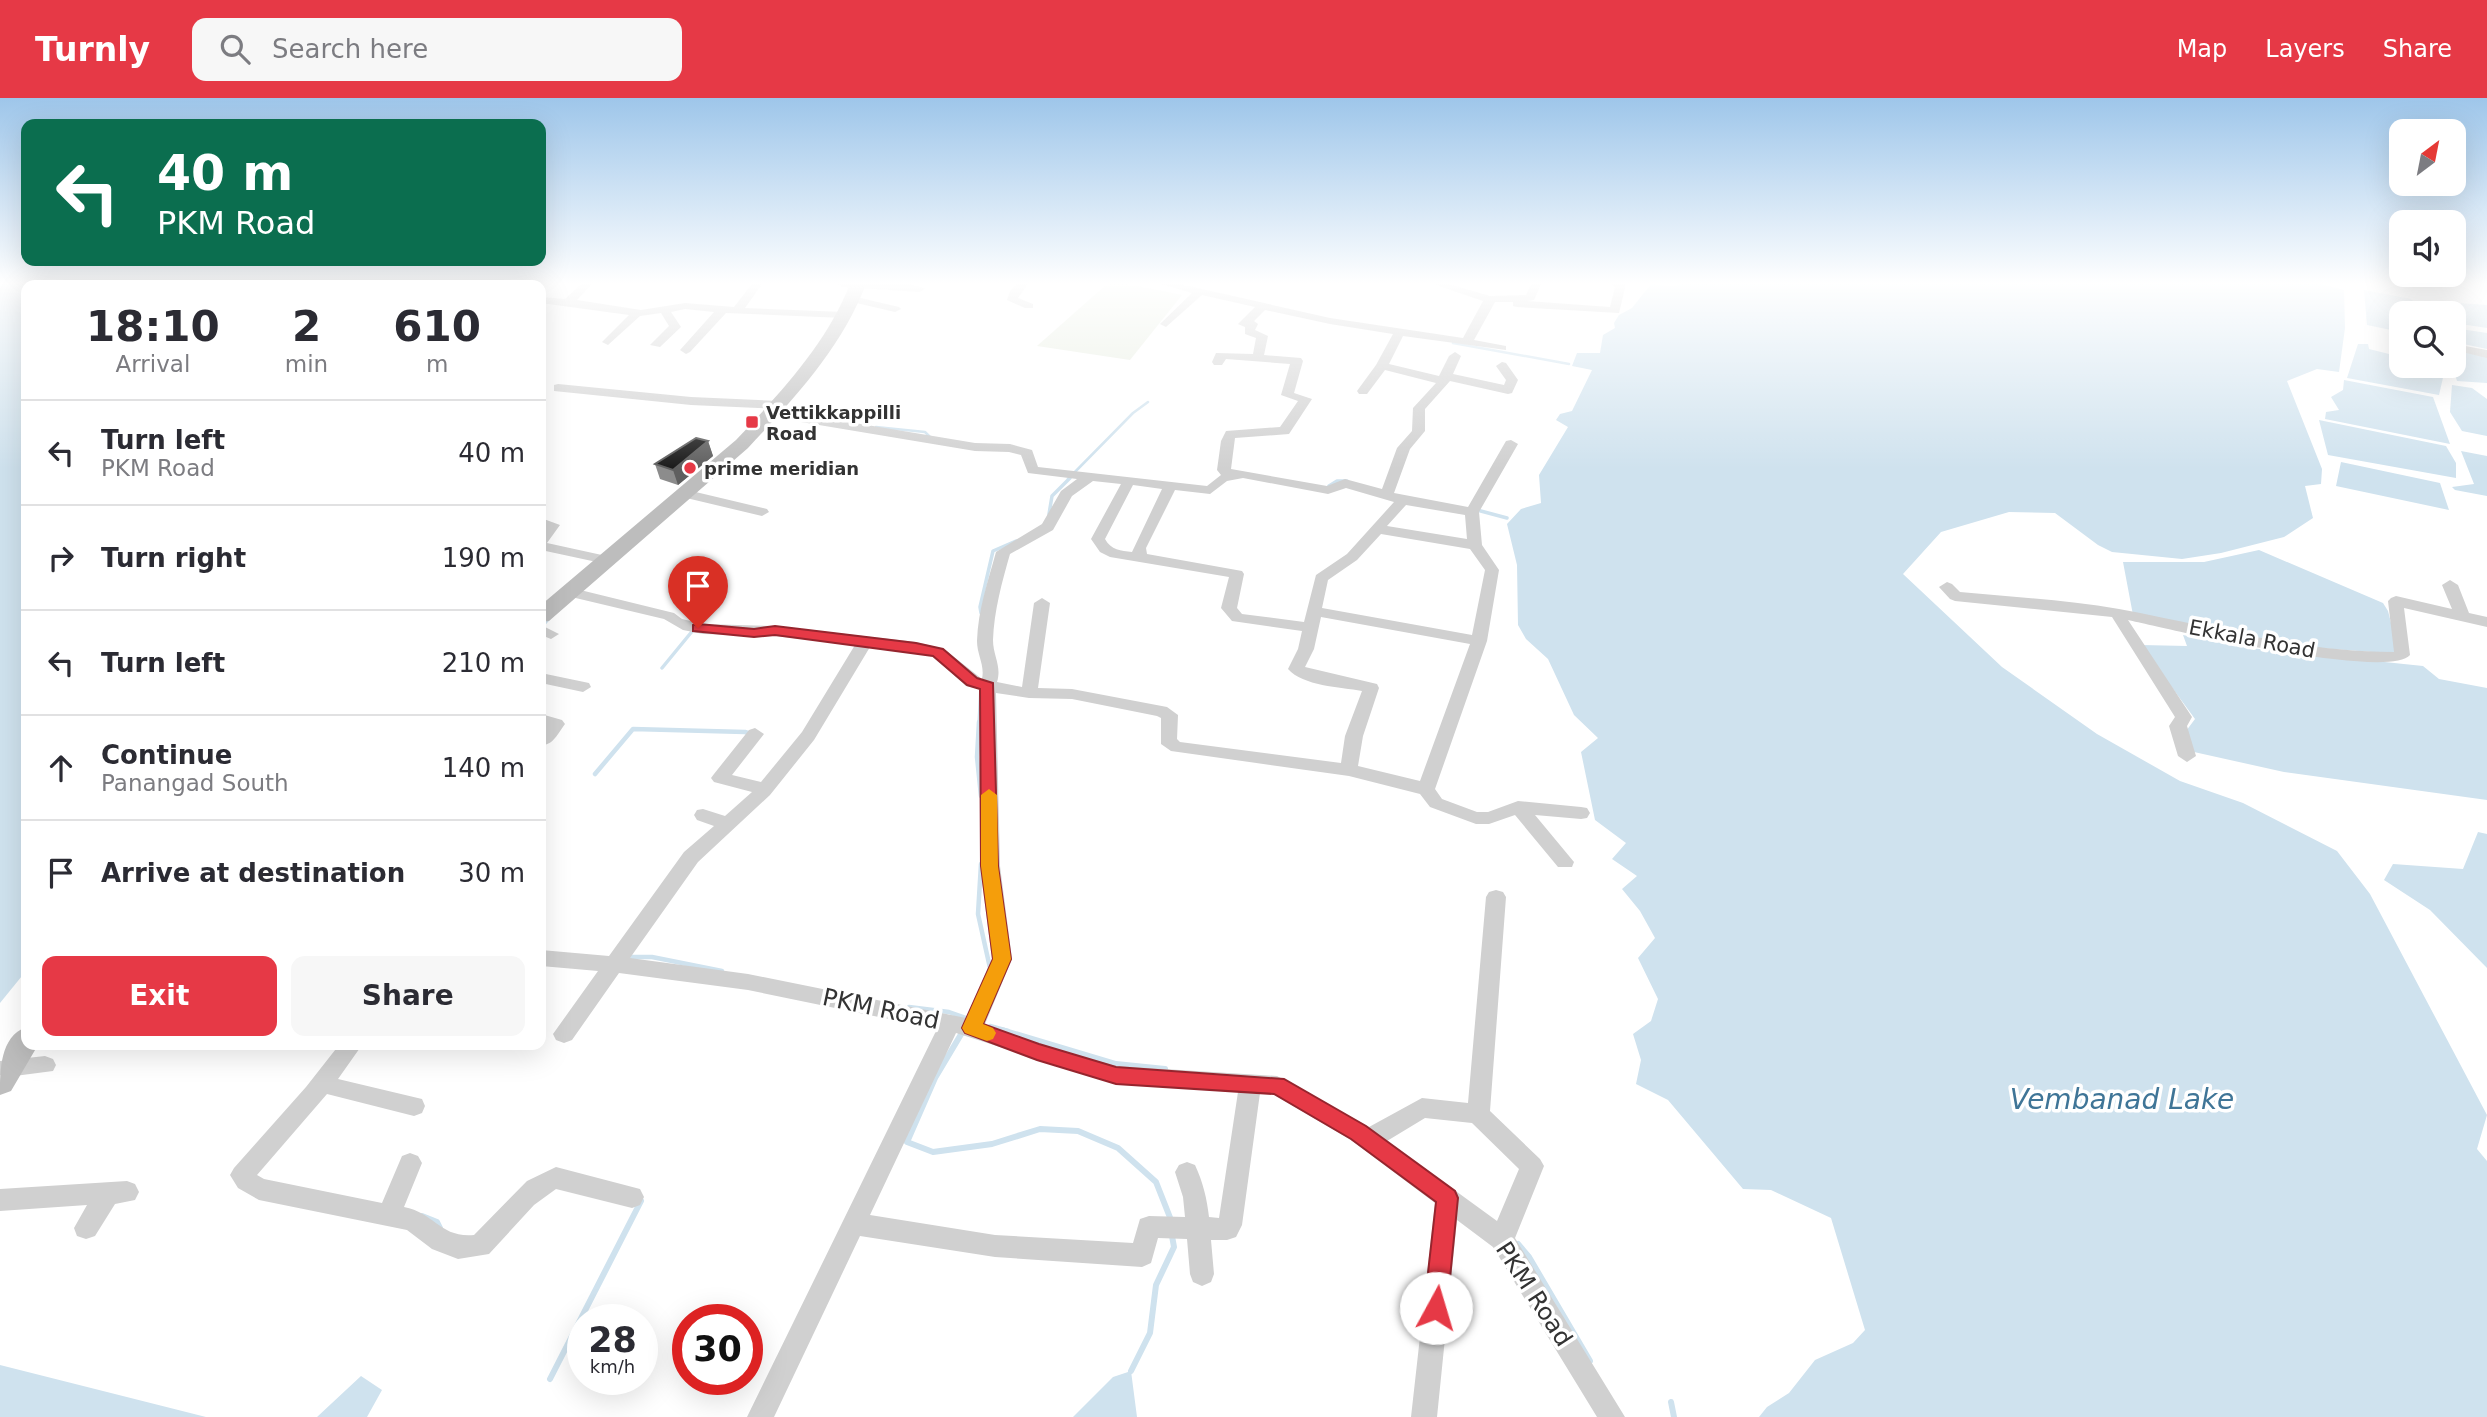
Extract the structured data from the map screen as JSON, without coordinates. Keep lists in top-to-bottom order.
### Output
{
  "streets": {
    "street": ["Ekkala Road", "PKM Road"]
  },
  "water": ["Vembanad Lake"],
  "places": {
    "transit": ["Vettikkappilli Road"],
    "other": ["prime meridian"]
  },
  "north": "top right",
  "page": {
    "header": "Turnly",
    "search": "Search here",
    "nav": ["Map", "Layers", "Share"],
    "turn": ["40 m", "PKM Road"],
    "eta": [
      "18:10",
      "Arrival",
      "2",
      "min",
      "610",
      "m"
    ],
    "list": [
      {
        "name": "Turn left",
        "note": "PKM Road",
        "value": "40 m"
      },
      {
        "name": "Turn right",
        "value": "190 m"
      },
      {
        "name": "Turn left",
        "value": "210 m"
      },
      {
        "name": "Continue",
        "note": "Panangad South",
        "value": "140 m"
      },
      {
        "name": "Arrive at destination",
        "value": "30 m"
      }
    ],
    "buttons": ["Exit", "Share"],
    "speed": "28 km/h",
    "limit": "30"
  }
}
